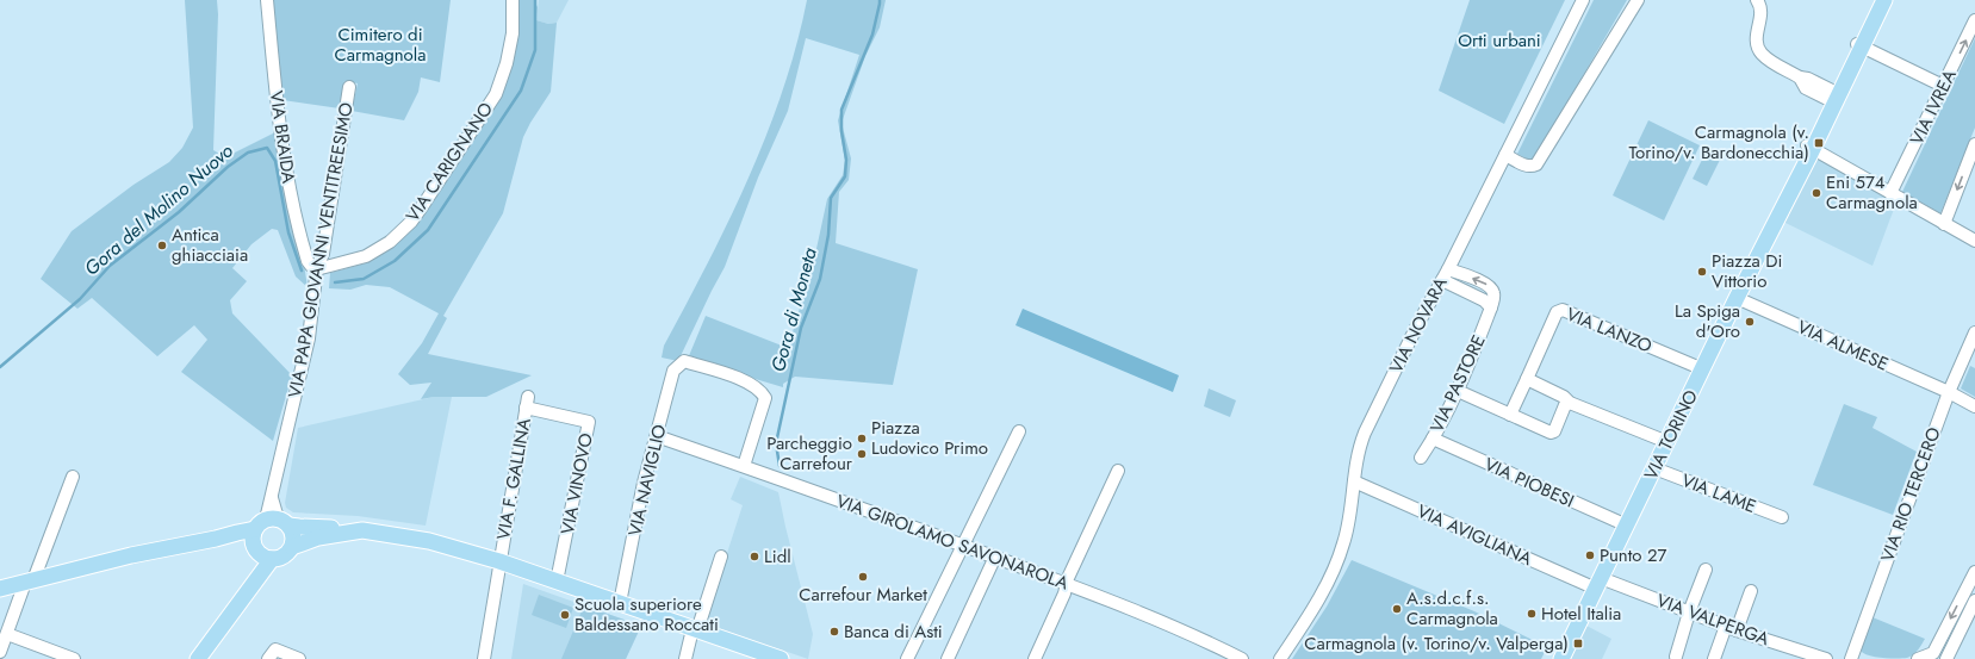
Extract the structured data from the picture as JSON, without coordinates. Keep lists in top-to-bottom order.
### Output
{
  "streets": {
    "main road": ["VIA TORINO"],
    "street": [
      "VIA IVREA",
      "VIA BRAIDA",
      "VIA CARIGNANO",
      "VIA PAPA GIOVANNI VENTITREESIMO",
      "VIA NOVARA",
      "VIA LANZO",
      "VIA ALMESE",
      "VIA PASTORE",
      "VIA F. GALLINA",
      "VIA NAVIGLIO",
      "VIA PIOBESI",
      "VIA VINOVO",
      "VIA LAME",
      "VIA RIO TERCERO",
      "VIA AVIGLIANA",
      "VIA GIROLAMO SAVONAROLA",
      "VIA VALPERGA"
    ]
  },
  "crossings": [
    ["VIA BRAIDA", "VIA CARIGNANO"],
    ["VIA BRAIDA", "VIA PAPA GIOVANNI VENTITREESIMO"],
    ["VIA CARIGNANO", "VIA PAPA GIOVANNI VENTITREESIMO"],
    ["VIA NOVARA", "VIA PASTORE"],
    ["VIA NOVARA", "VIA AVIGLIANA"],
    ["VIA LANZO", "VIA TORINO"],
    ["VIA ALMESE", "VIA TORINO"],
    ["VIA ALMESE", "VIA RIO TERCERO"],
    ["VIA PASTORE", "VIA PIOBESI"],
    ["VIA TORINO", "VIA PIOBESI"],
    ["VIA TORINO", "VIA LAME"],
    ["VIA TORINO", "VIA AVIGLIANA"],
    ["VIA TORINO", "VIA VALPERGA"],
    ["VIA F. GALLINA", "VIA VINOVO"],
    ["VIA NAVIGLIO", "VIA GIROLAMO SAVONAROLA"],
    ["VIA AVIGLIANA", "VIA VALPERGA"]
  ],
  "one_way": ["VIA IVREA"],
  "water": ["Gora del Molino Nuovo", "Gora di Moneta"],
  "parks": ["Cimitero di Carmagnola", "Orti urbani"],
  "places": {
    "transit": ["Carmagnola (v. Torino/v. Bardonecchia)", "Carmagnola (v. Torino/v. Valperga)"],
    "other": [
      "Eni 574 Carmagnola",
      "Antica ghiacciaia",
      "Piazza Di Vittorio",
      "La Spiga d'Oro",
      "Piazza Ludovico Primo",
      "Parcheggio Carrefour",
      "Punto 27",
      "Lidl",
      "Carrefour Market",
      "A.s.d.c.f.s. Carmagnola",
      "Hotel Italia",
      "Scuola superiore Baldessano Roccati",
      "Banca di Asti"
    ]
  }
}
